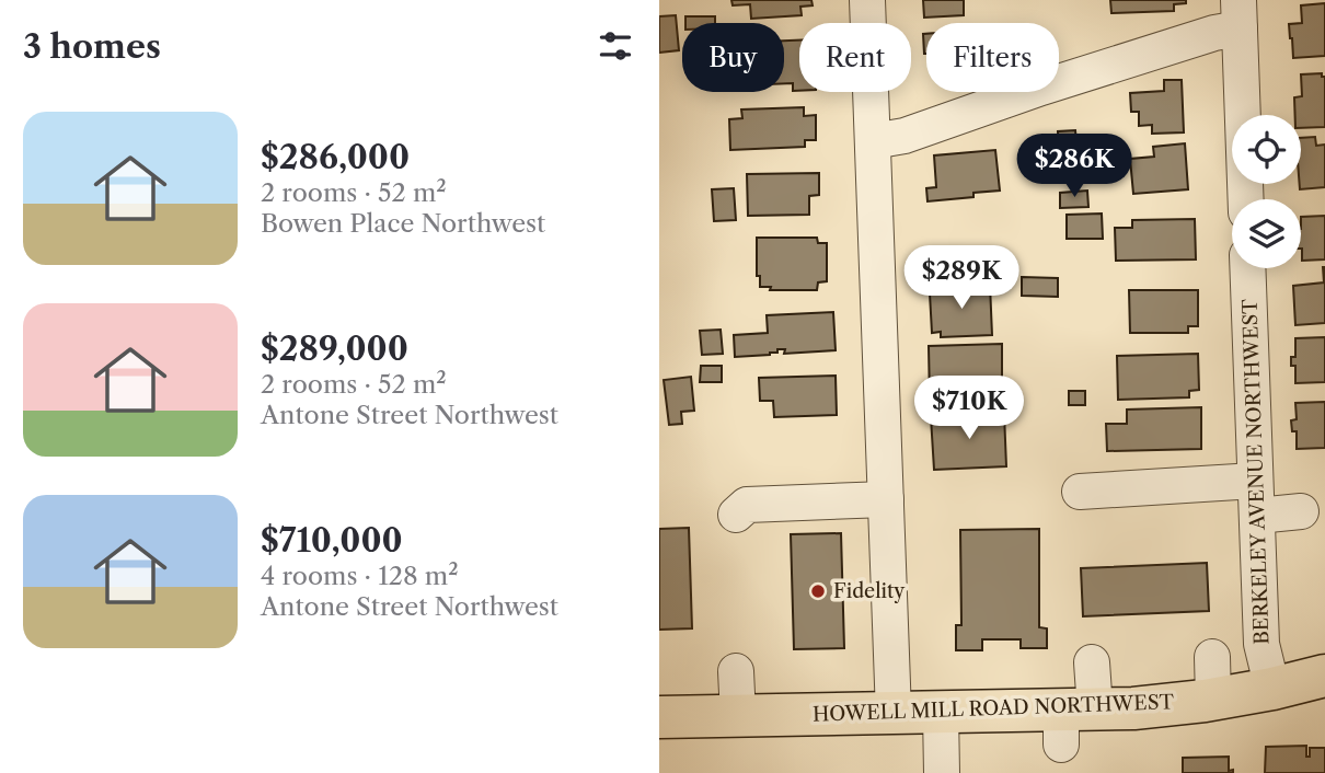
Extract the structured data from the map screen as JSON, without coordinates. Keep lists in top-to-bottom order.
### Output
{
  "streets": {
    "main road": ["HOWELL MILL ROAD NORTHWEST"],
    "street": ["BERKELEY AVENUE NORTHWEST"]
  },
  "crossings": [
    ["BERKELEY AVENUE NORTHWEST", "HOWELL MILL ROAD NORTHWEST"]
  ],
  "places": ["Fidelity"],
  "page": {
    "heading": "3 homes",
    "chip": ["Buy", "Rent", "Filters"],
    "list": [
      {
        "name": "$286,000",
        "note": "2 rooms · 52 m² · Bowen Place Northwest"
      },
      {
        "name": "$289,000",
        "note": "2 rooms · 52 m² · Antone Street Northwest"
      },
      {
        "name": "$710,000",
        "note": "4 rooms · 128 m² · Antone Street Northwest"
      }
    ],
    "price": ["$286K", "$289K", "$710K"]
  }
}
